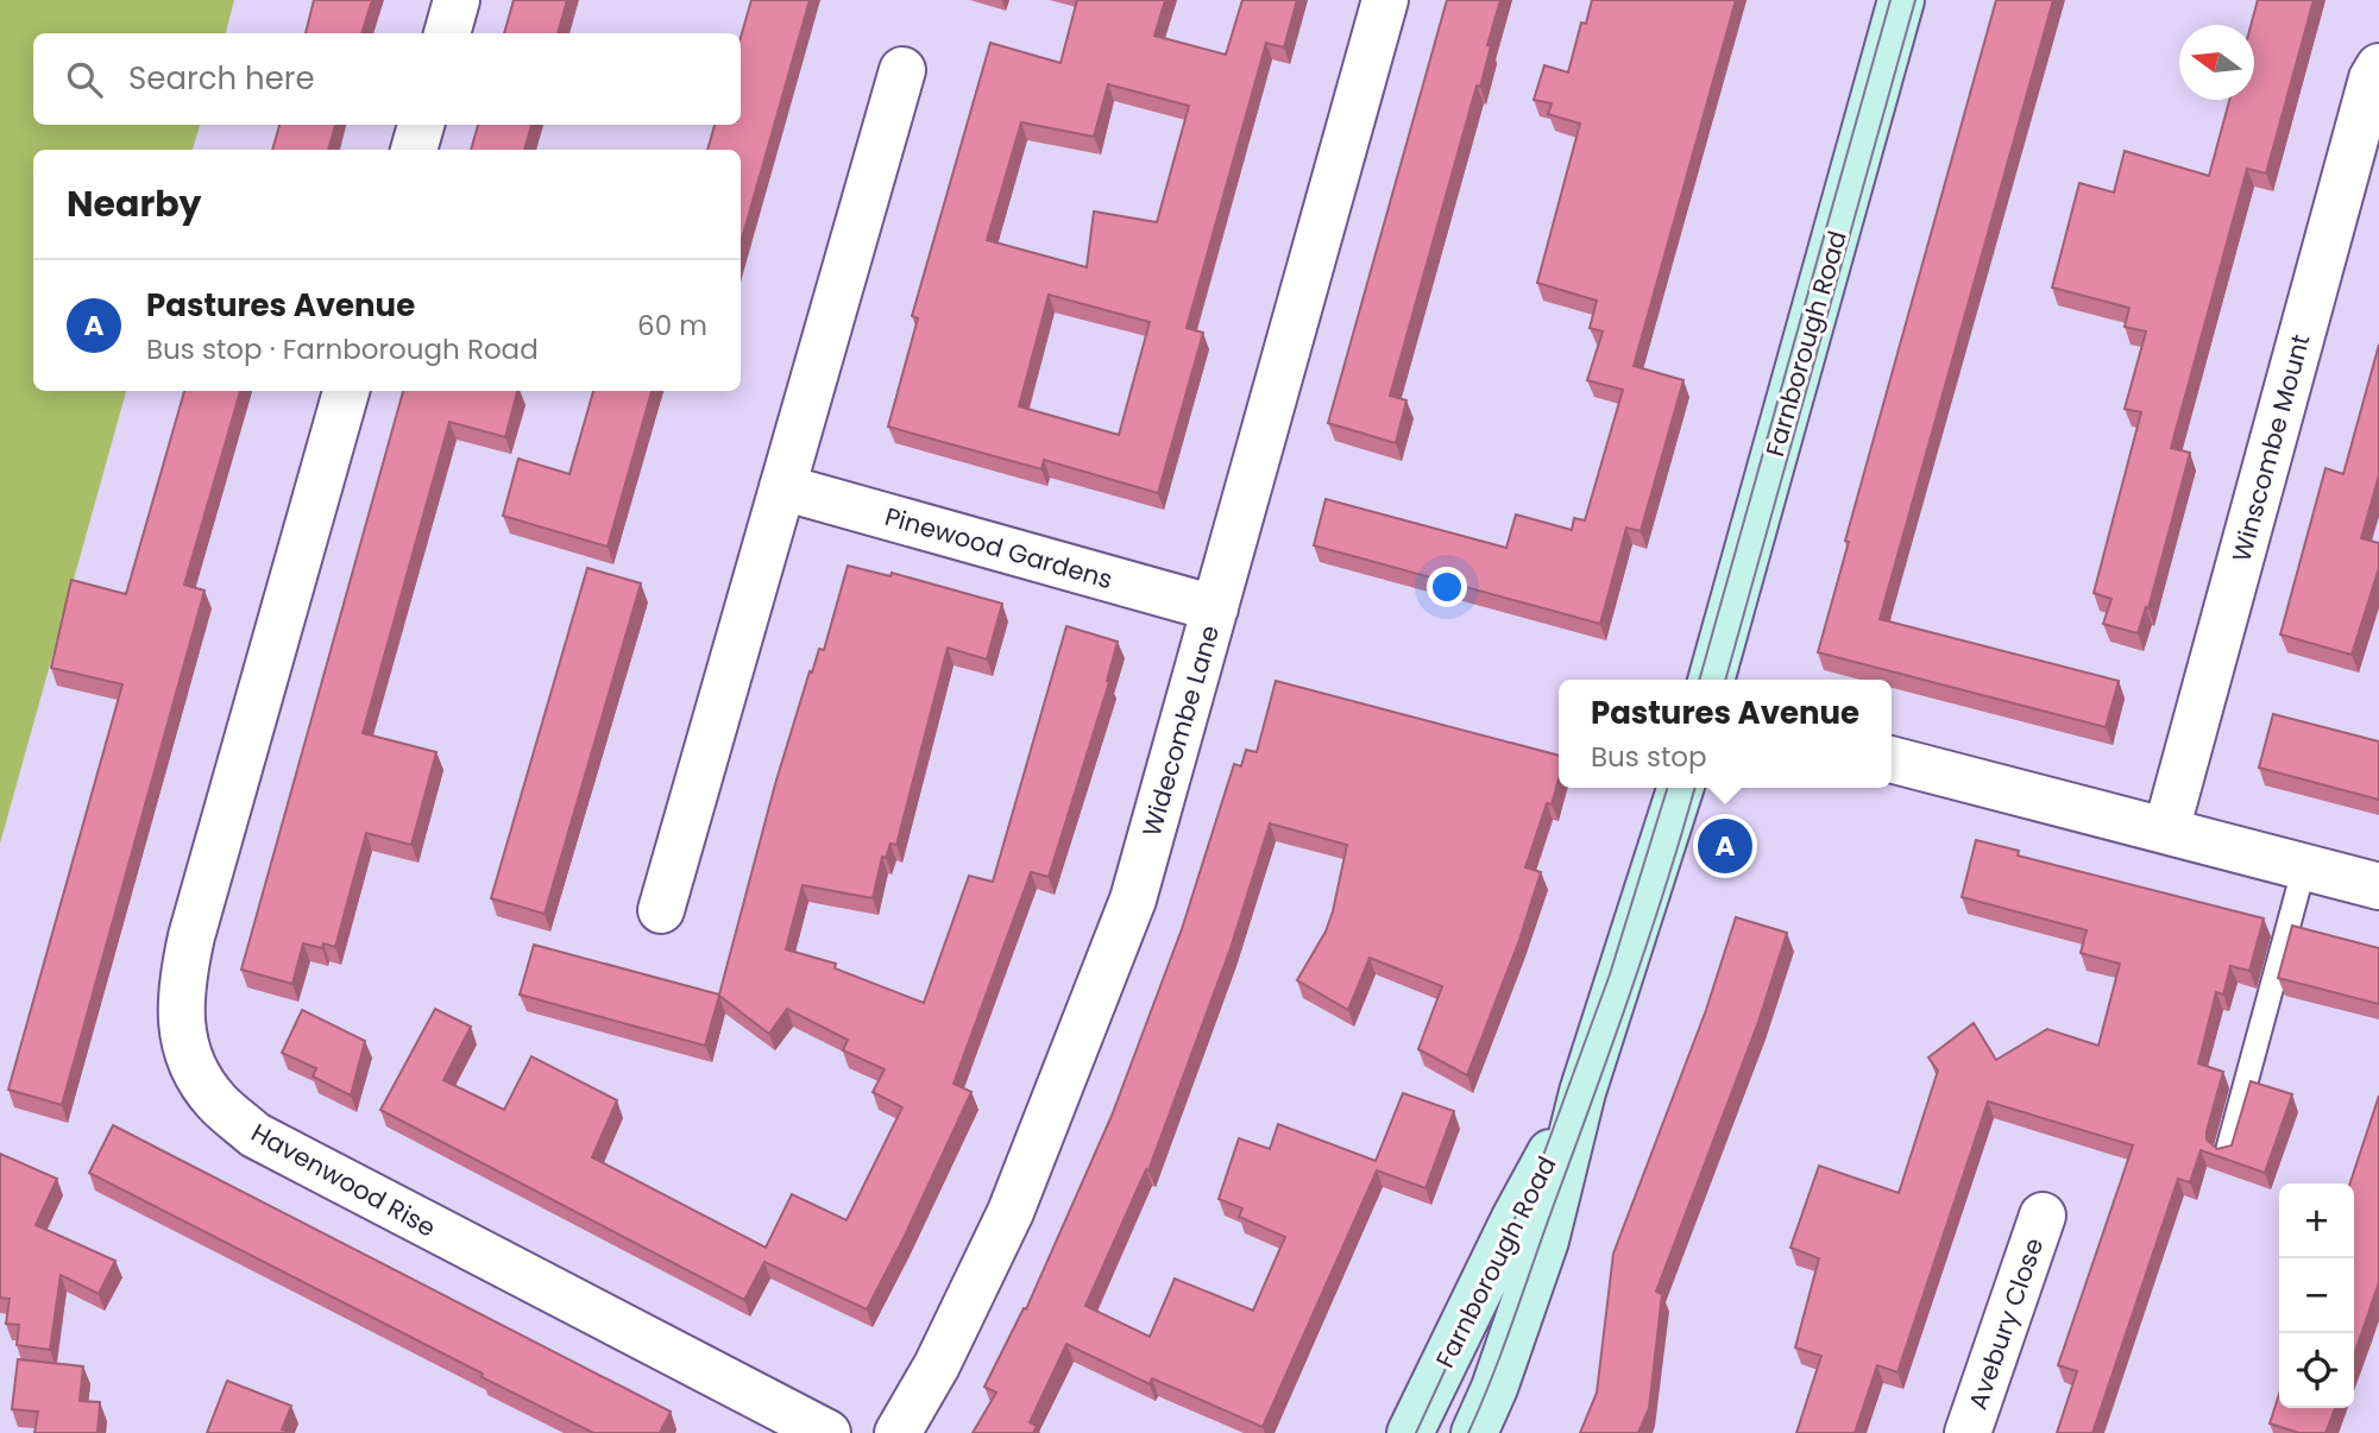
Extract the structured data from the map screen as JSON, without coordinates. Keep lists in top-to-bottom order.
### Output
{
  "streets": {
    "street": [
      "Farnborough Road",
      "Winscombe Mount",
      "Pinewood Gardens",
      "Widecombe Lane",
      "Havenwood Rise",
      "Avebury Close"
    ]
  },
  "crossings": [
    ["Pinewood Gardens", "Widecombe Lane"]
  ],
  "north": "left",
  "page": {
    "search": "Search here",
    "heading": "Nearby",
    "list": [
      {
        "mark": "A",
        "name": "Pastures Avenue",
        "note": "Bus stop · Farnborough Road",
        "value": "60 m"
      }
    ],
    "popup": ["Pastures Avenue", "Bus stop"],
    "pins": "A",
    "map_buttons": ["+", "−"]
  }
}
